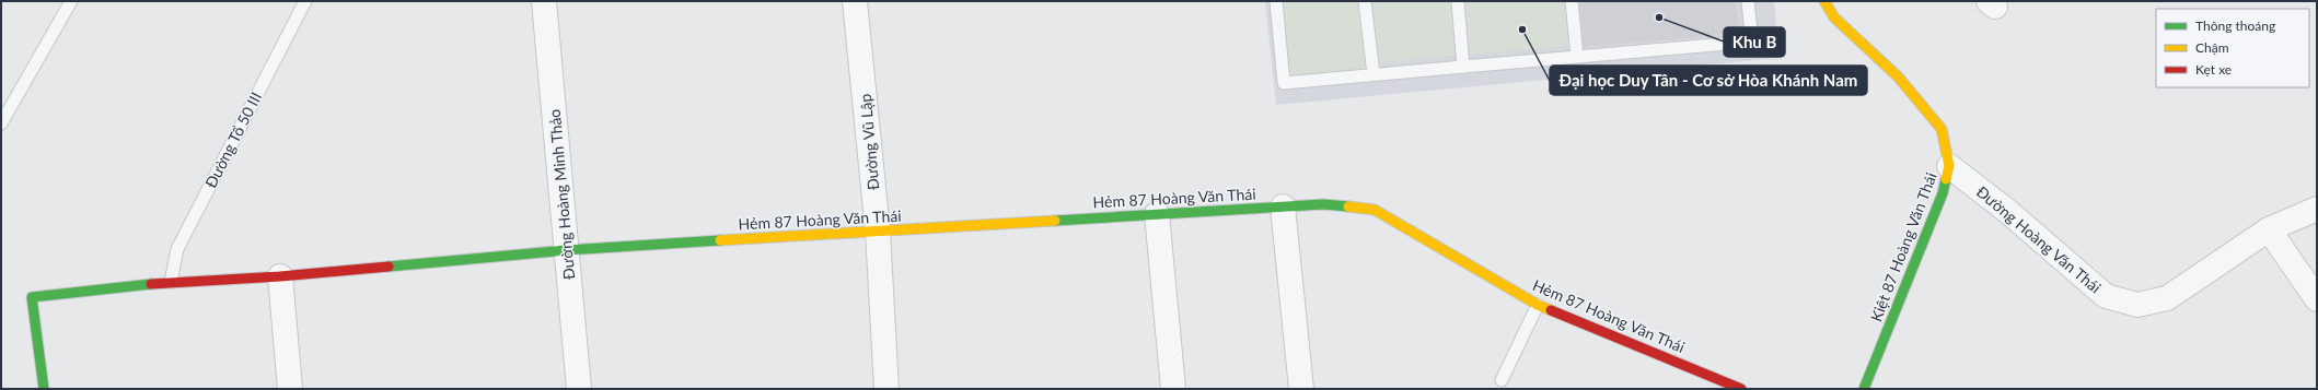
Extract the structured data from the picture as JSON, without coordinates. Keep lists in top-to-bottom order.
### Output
{
  "streets": {
    "street": [
      "Đường Vũ Lập",
      "Đường Hoàng Minh Thảo",
      "Hẻm 87 Hoàng Văn Thái",
      "Đường Hoàng Văn Thái",
      "Kiệt 87 Hoàng Văn Thái"
    ],
    "lane": ["Đường Tổ 50 III"]
  },
  "crossings": [
    ["Đường Tổ 50 III", "Hẻm 87 Hoàng Văn Thái"],
    ["Đường Vũ Lập", "Hẻm 87 Hoàng Văn Thái"],
    ["Đường Hoàng Minh Thảo", "Hẻm 87 Hoàng Văn Thái"],
    ["Đường Hoàng Văn Thái", "Kiệt 87 Hoàng Văn Thái"]
  ],
  "places": ["Khu B", "Đại học Duy Tân - Cơ sở Hòa Khánh Nam"],
  "legend": ["Thông thoáng", "Chậm", "Kẹt xe"]
}
